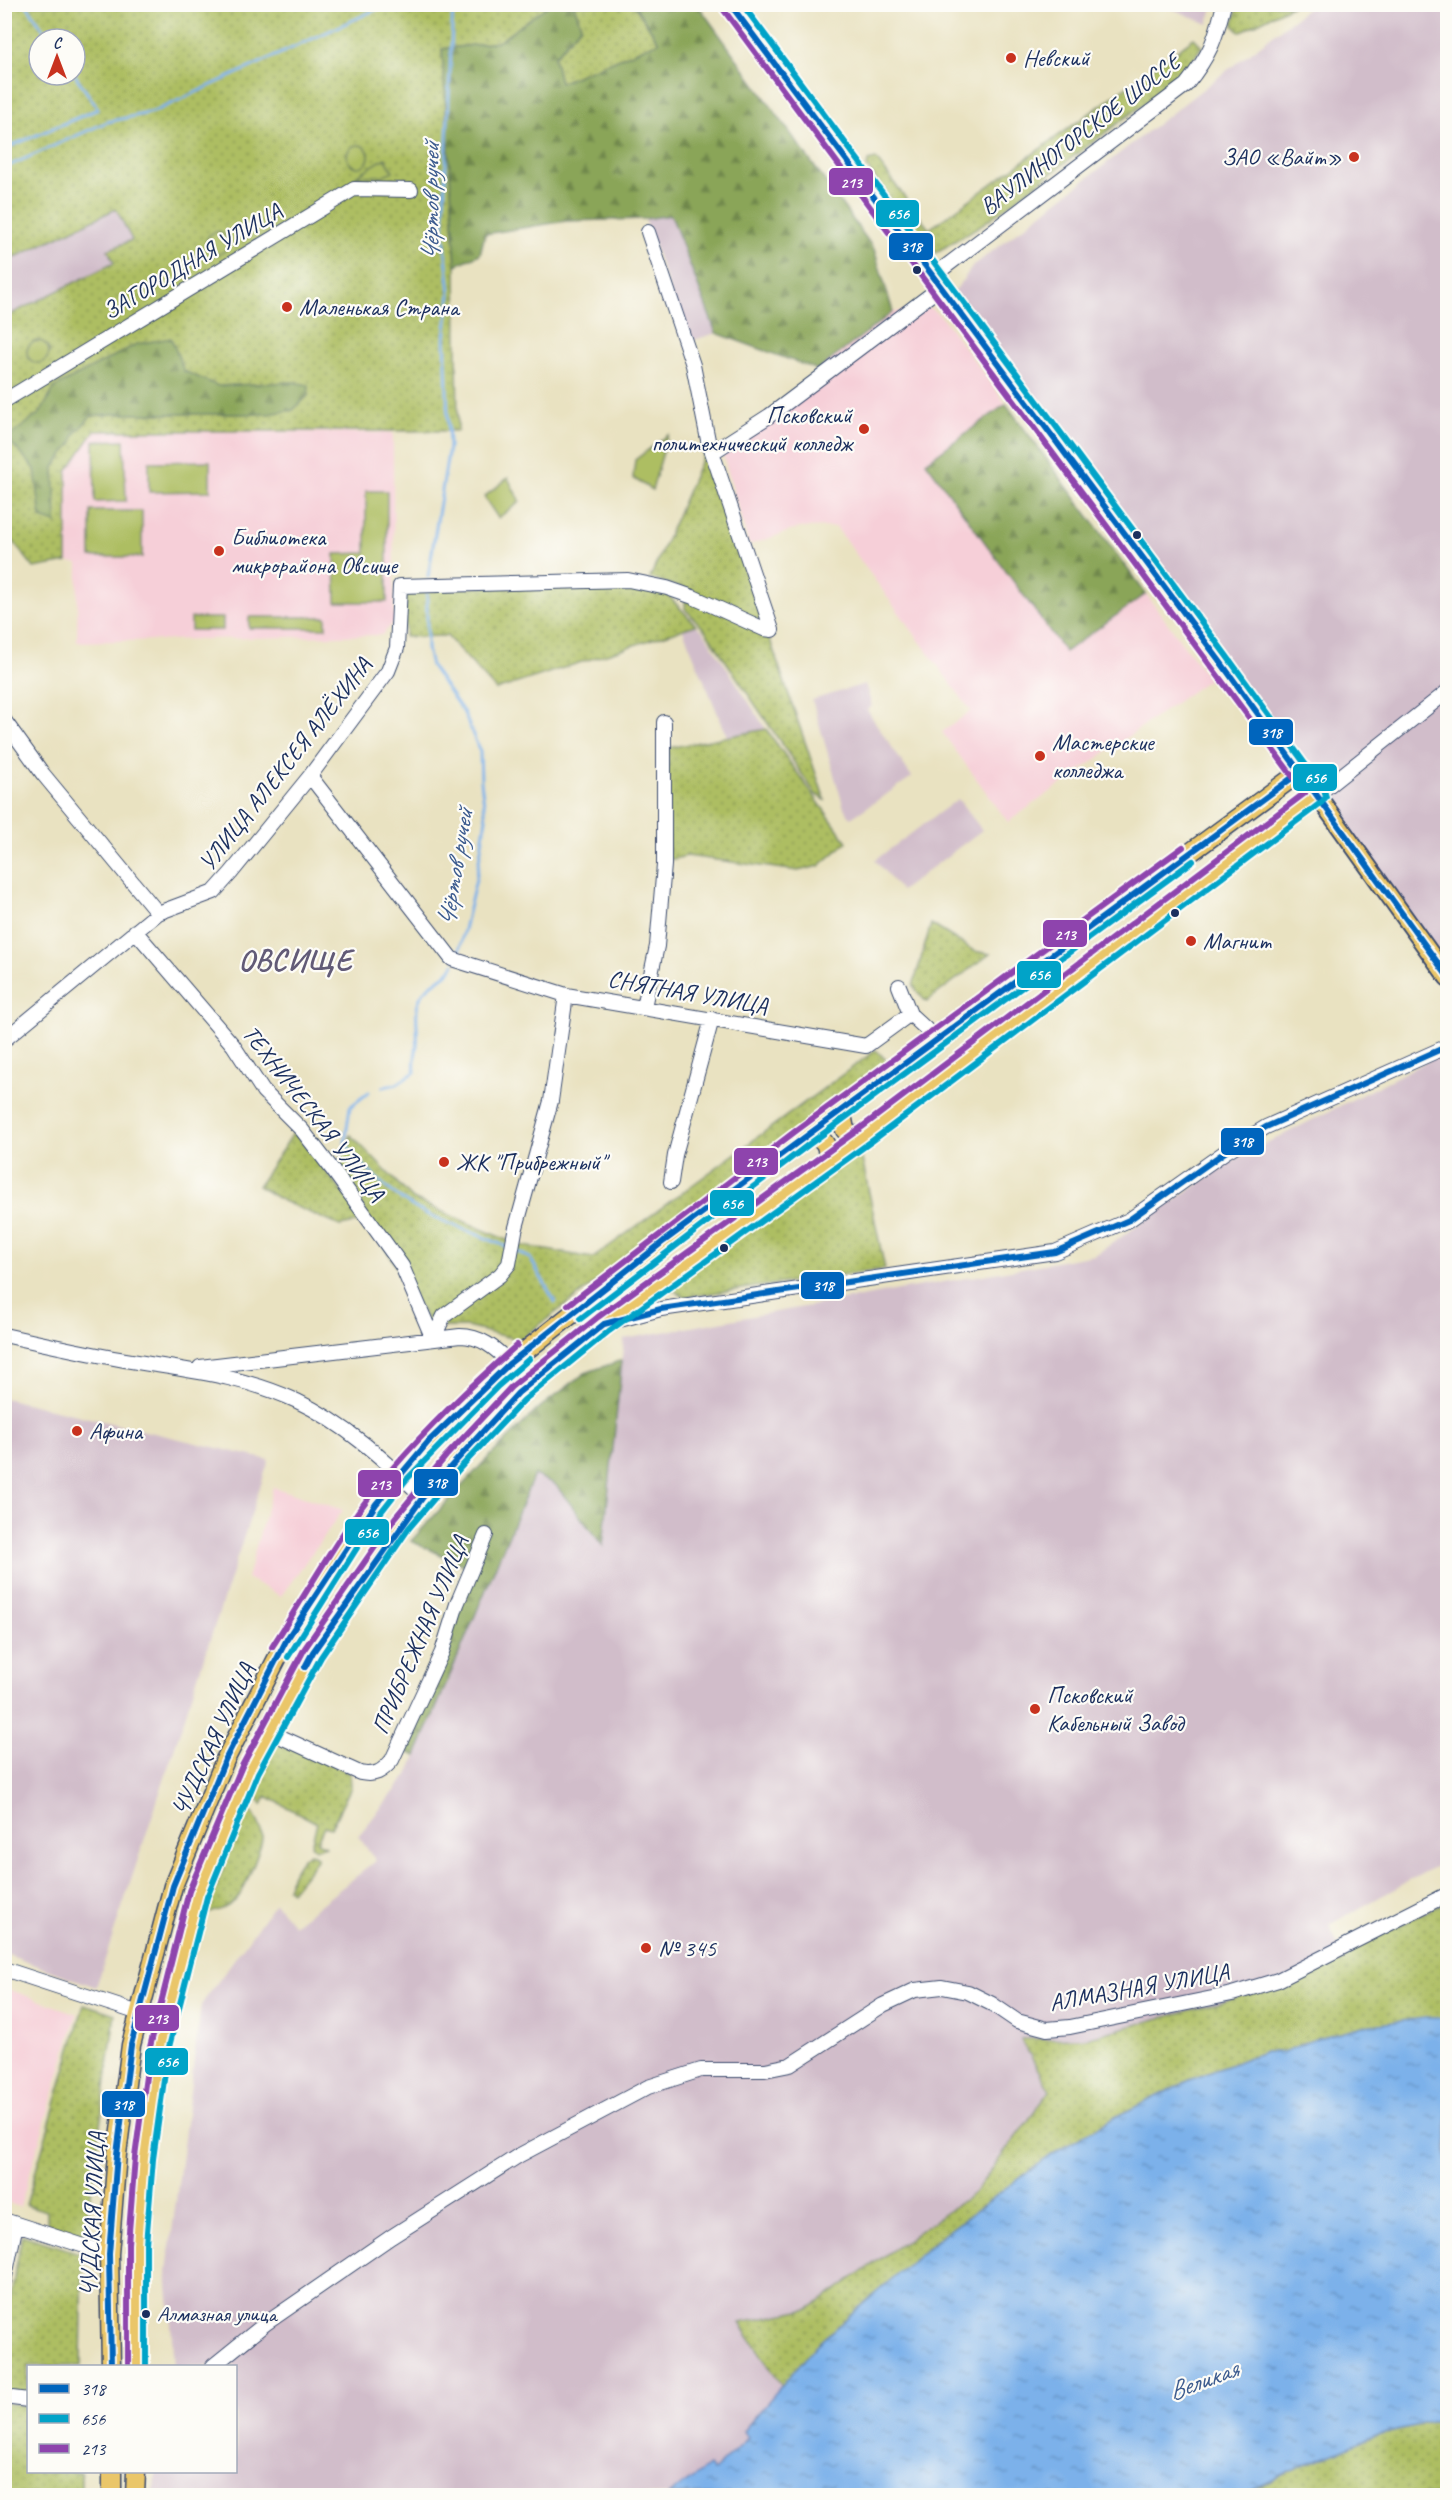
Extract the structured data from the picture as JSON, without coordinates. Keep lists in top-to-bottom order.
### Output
{
  "streets": {
    "highway": ["ЧУДСКАЯ УЛИЦА"],
    "street": [
      "ВАУЛИНОГОРСКОЕ ШОССЕ",
      "ЗАГОРОДНАЯ УЛИЦА",
      "УЛИЦА АЛЕКСЕЯ АЛЁХИНА",
      "СНЯТНАЯ УЛИЦА",
      "ТЕХНИЧЕСКАЯ УЛИЦА",
      "ПРИБРЕЖНАЯ УЛИЦА",
      "АЛМАЗНАЯ УЛИЦА"
    ]
  },
  "crossings": [
    ["ВАУЛИНОГОРСКОЕ ШОССЕ", "УЛИЦА АЛЕКСЕЯ АЛЁХИНА"],
    ["УЛИЦА АЛЕКСЕЯ АЛЁХИНА", "СНЯТНАЯ УЛИЦА"],
    ["УЛИЦА АЛЕКСЕЯ АЛЁХИНА", "ТЕХНИЧЕСКАЯ УЛИЦА"],
    ["ПРИБРЕЖНАЯ УЛИЦА", "ЧУДСКАЯ УЛИЦА"]
  ],
  "districts": ["ОВСИЩЕ"],
  "water": ["Чёртов ручей", "Великая"],
  "places": [
    "Невский",
    "ЗАО «Вайт»",
    "Маленькая Страна",
    "Псковский политехнический колледж",
    "Библиотека микрорайона Овсище",
    "Мастерские колледжа",
    "Магнит",
    "ЖК \"Прибрежный\"",
    "Афина",
    "Псковский Кабельный Завод",
    "№ 345",
    "Алмазная улица"
  ],
  "lines": ["transit line 318", "transit line 656", "transit line 213"],
  "legend": ["318", "656", "213"],
  "north": "top"
}
